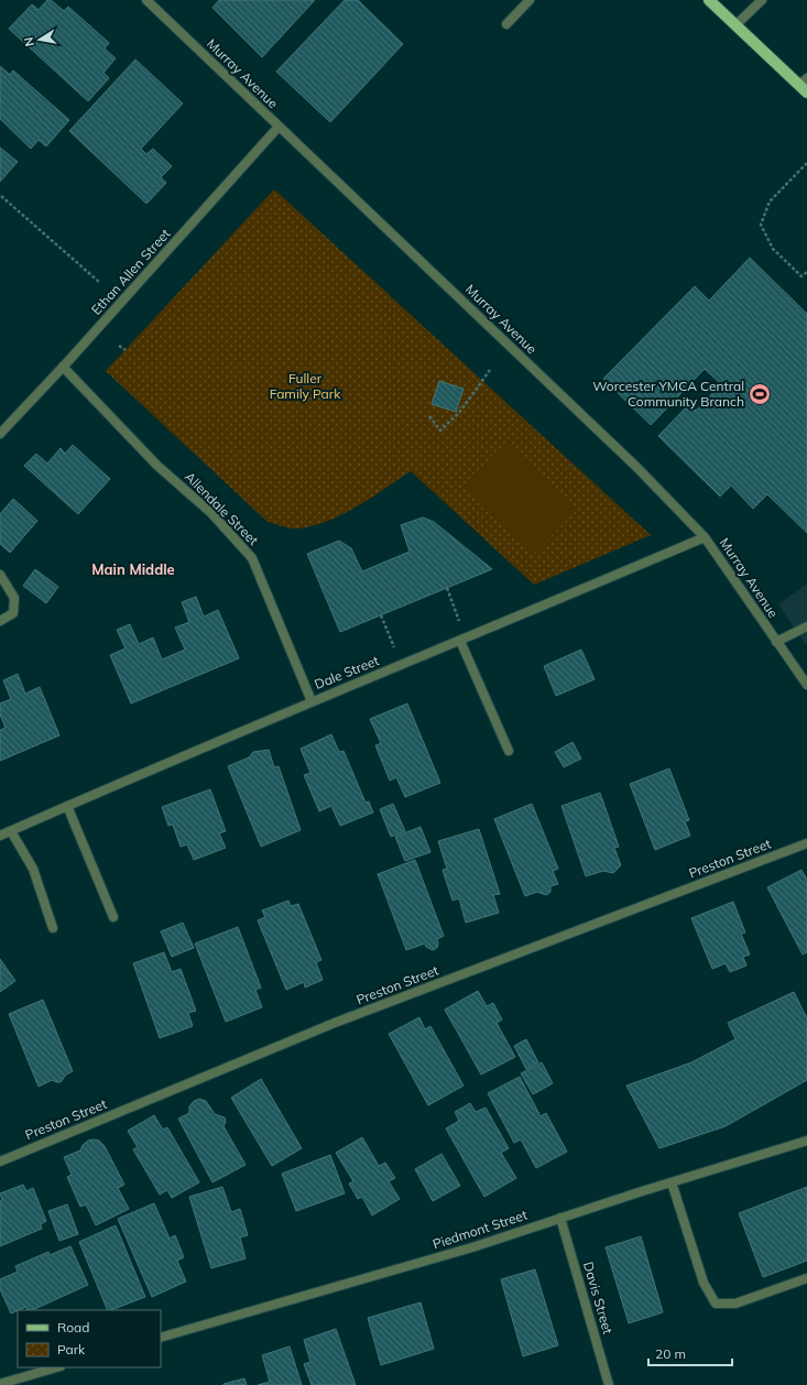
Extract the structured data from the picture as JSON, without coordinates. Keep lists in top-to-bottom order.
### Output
{
  "streets": {
    "street": [
      "Murray Avenue",
      "Ethan Allen Street",
      "Allendale Street",
      "Dale Street",
      "Preston Street",
      "Piedmont Street",
      "Davis Street"
    ]
  },
  "crossings": [
    ["Murray Avenue", "Ethan Allen Street"],
    ["Murray Avenue", "Dale Street"],
    ["Ethan Allen Street", "Allendale Street"],
    ["Allendale Street", "Dale Street"],
    ["Piedmont Street", "Davis Street"]
  ],
  "districts": ["Main Middle"],
  "parks": ["Fuller Family Park"],
  "places": {
    "sports": ["Worcester YMCA Central Community Branch"]
  },
  "legend": ["Road", "Park"],
  "scale_bar": "20 m",
  "north": "left"
}
